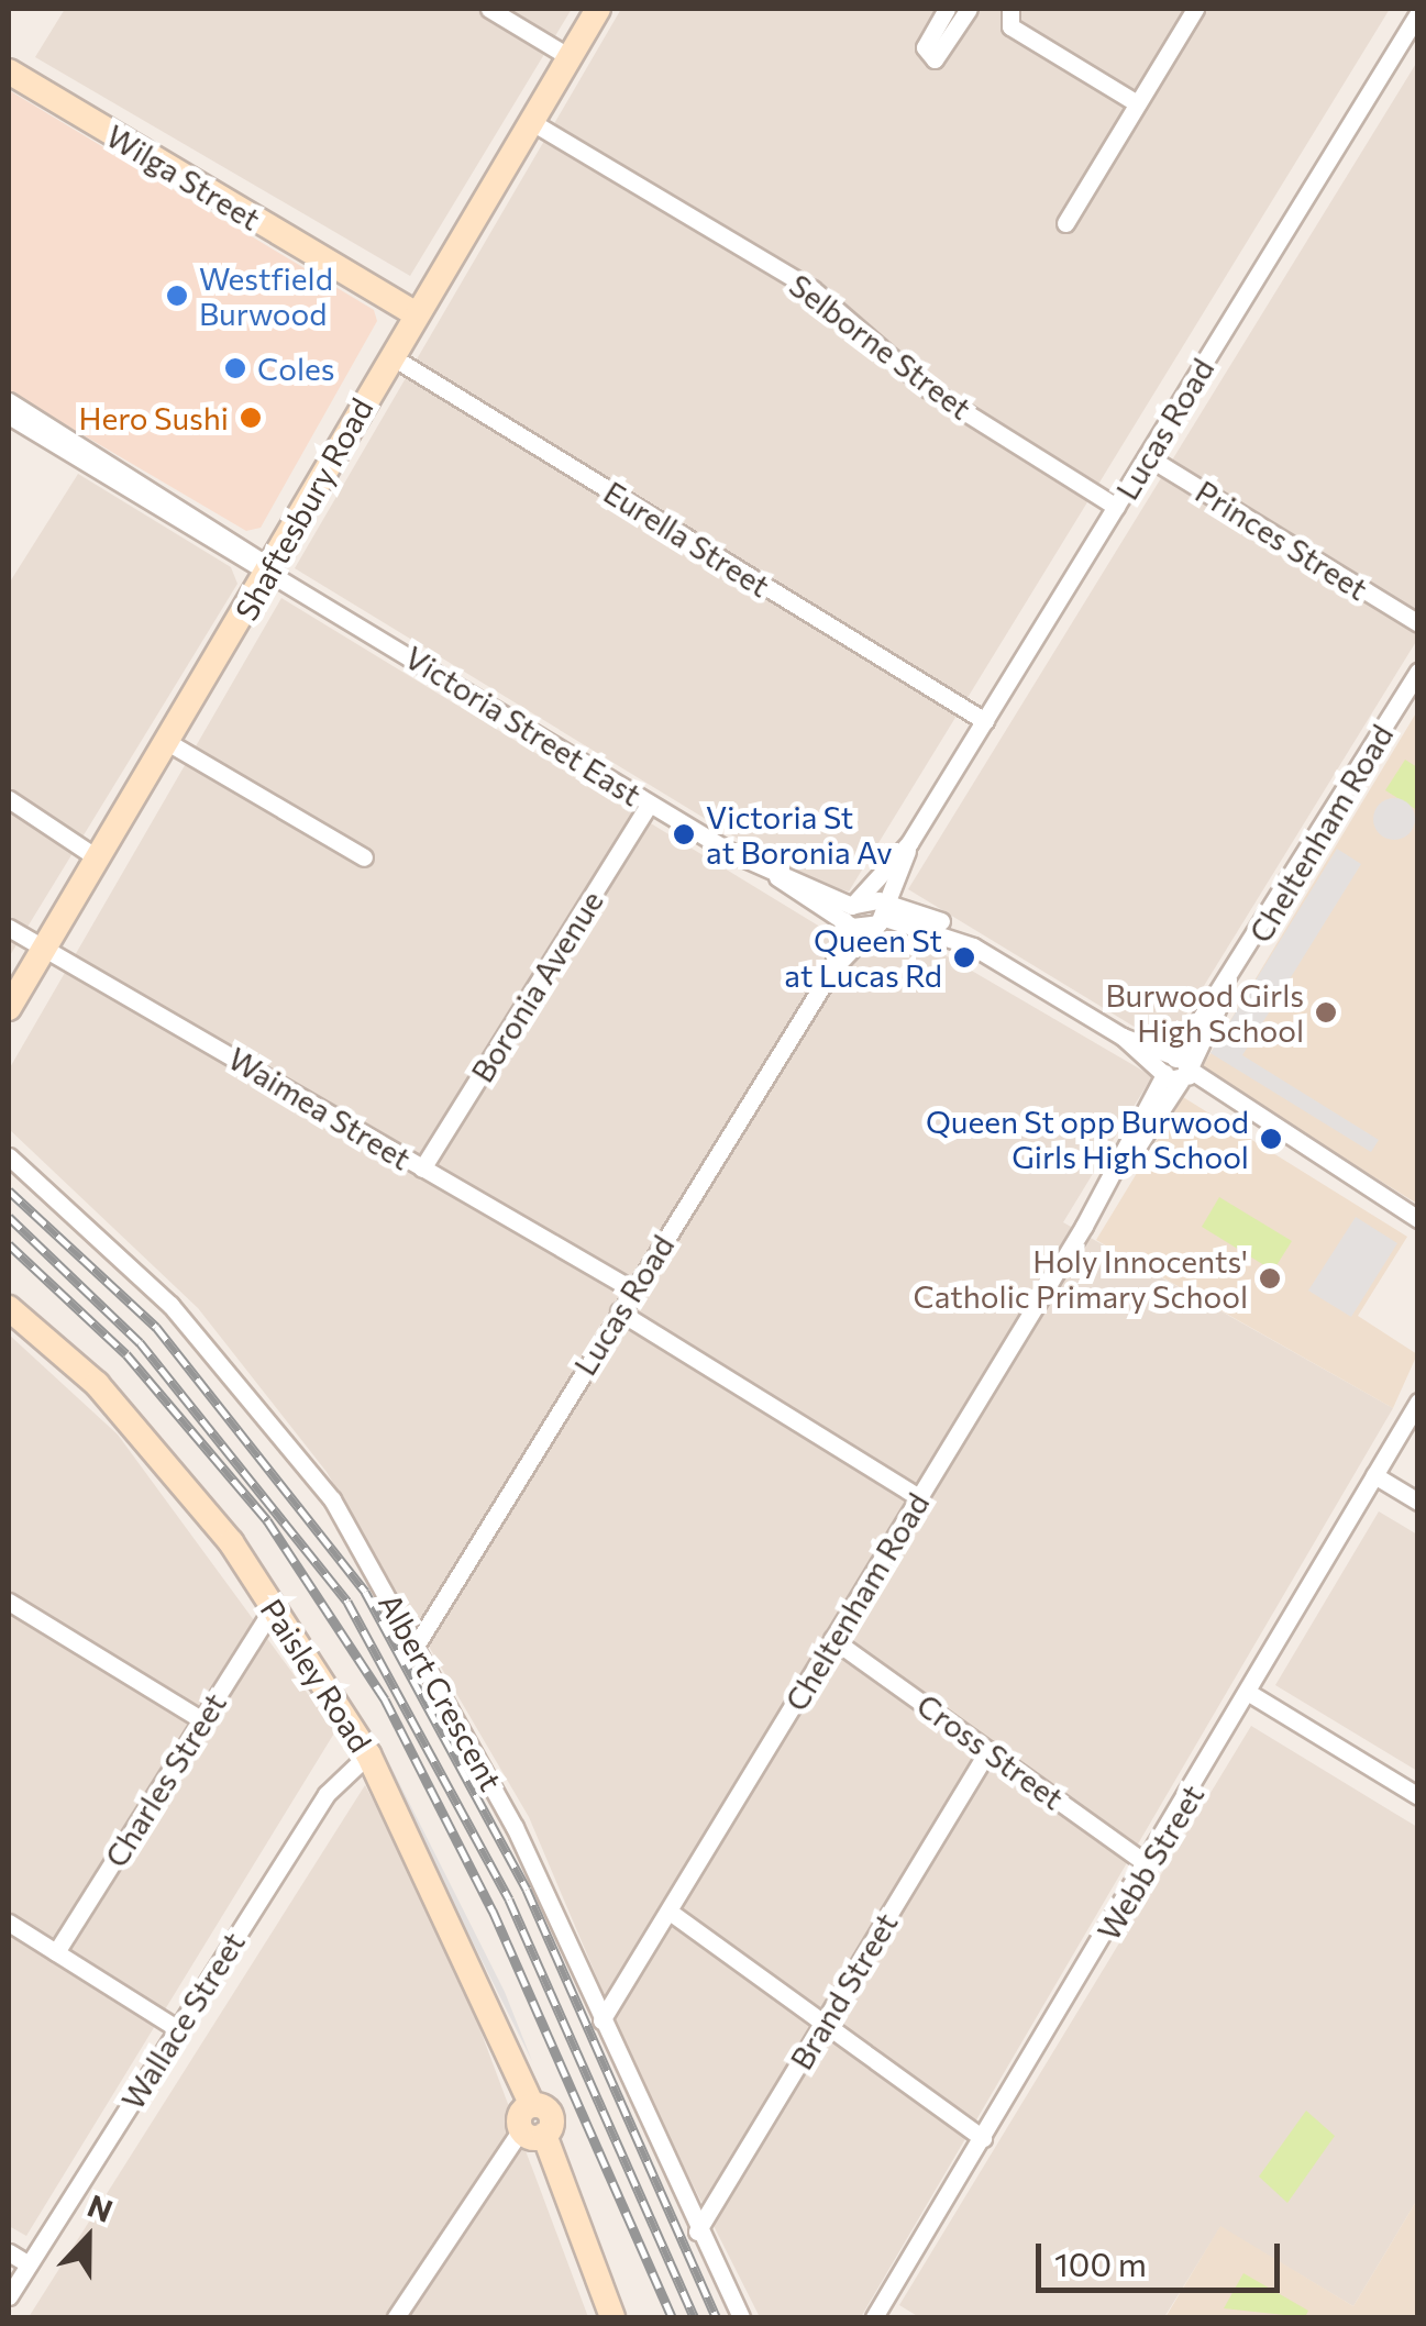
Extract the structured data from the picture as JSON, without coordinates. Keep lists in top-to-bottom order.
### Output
{
  "streets": {
    "main road": ["Wilga Street", "Shaftesbury Road", "Paisley Road"],
    "street": [
      "Selborne Street",
      "Lucas Road",
      "Eurella Street",
      "Princes Street",
      "Victoria Street East",
      "Cheltenham Road",
      "Boronia Avenue",
      "Waimea Street",
      "Albert Crescent",
      "Cross Street",
      "Charles Street",
      "Webb Street",
      "Brand Street",
      "Wallace Street"
    ]
  },
  "crossings": [
    ["Wilga Street", "Shaftesbury Road"],
    ["Selborne Street", "Lucas Road"],
    ["Selborne Street", "Shaftesbury Road"],
    ["Lucas Road", "Eurella Street"],
    ["Lucas Road", "Princes Street"],
    ["Lucas Road", "Victoria Street East"],
    ["Lucas Road", "Waimea Street"],
    ["Lucas Road", "Albert Crescent"],
    ["Shaftesbury Road", "Eurella Street"],
    ["Shaftesbury Road", "Victoria Street East"],
    ["Shaftesbury Road", "Waimea Street"],
    ["Victoria Street East", "Cheltenham Road"],
    ["Victoria Street East", "Boronia Avenue"],
    ["Cheltenham Road", "Albert Crescent"],
    ["Cheltenham Road", "Cross Street"],
    ["Boronia Avenue", "Waimea Street"],
    ["Paisley Road", "Charles Street"],
    ["Paisley Road", "Wallace Street"],
    ["Albert Crescent", "Brand Street"],
    ["Cross Street", "Webb Street"],
    ["Cross Street", "Brand Street"]
  ],
  "places": [
    "Westfield Burwood",
    "Coles",
    "Hero Sushi",
    "Victoria St at Boronia Av",
    "Queen St at Lucas Rd",
    "Burwood Girls High School",
    "Queen St opp Burwood Girls High School",
    "Holy Innocents' Catholic Primary School"
  ],
  "scale_bar": "100 m",
  "north": "top"
}
